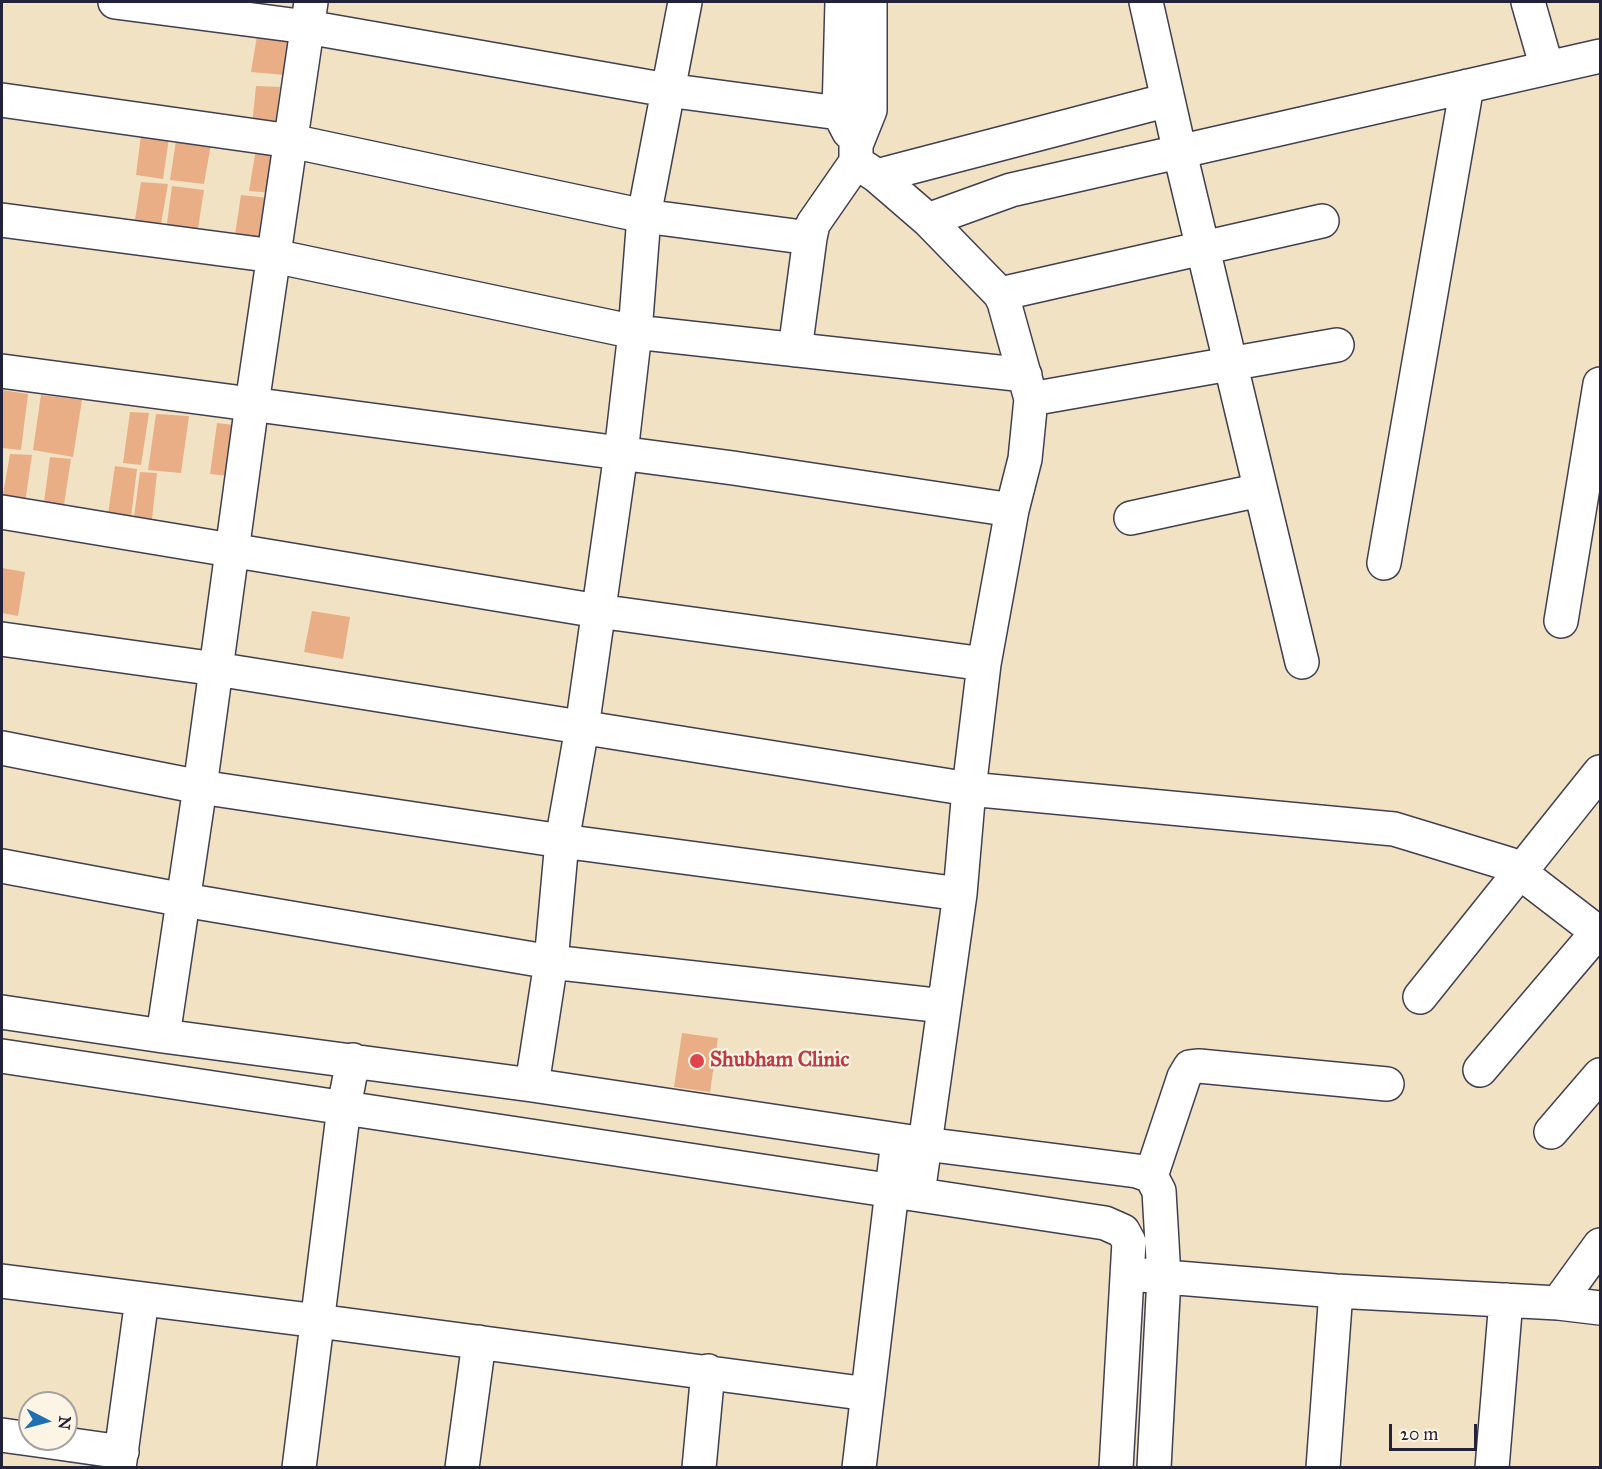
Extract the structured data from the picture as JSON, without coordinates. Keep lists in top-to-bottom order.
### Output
{
  "places": ["Shubham Clinic"],
  "scale_bar": "20 m",
  "north": "right"
}
